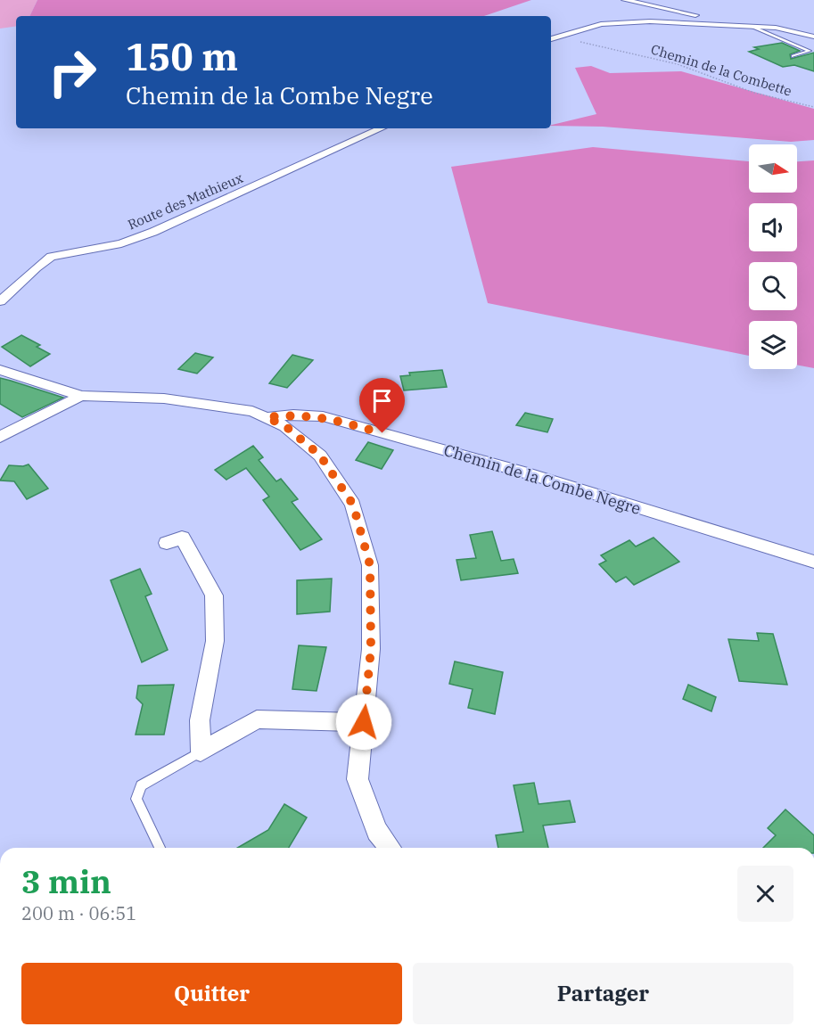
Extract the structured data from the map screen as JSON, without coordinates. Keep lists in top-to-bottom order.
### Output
{
  "streets": {
    "street": ["Route des Mathieux", "Chemin de la Combe Negre"],
    "path": ["Chemin de la Combette"]
  },
  "north": "right",
  "page": {
    "turn": ["150 m", "Chemin de la Combe Negre"],
    "heading": ["3 min", "200 m · 06:51"],
    "buttons": ["Quitter", "Partager"]
  }
}
